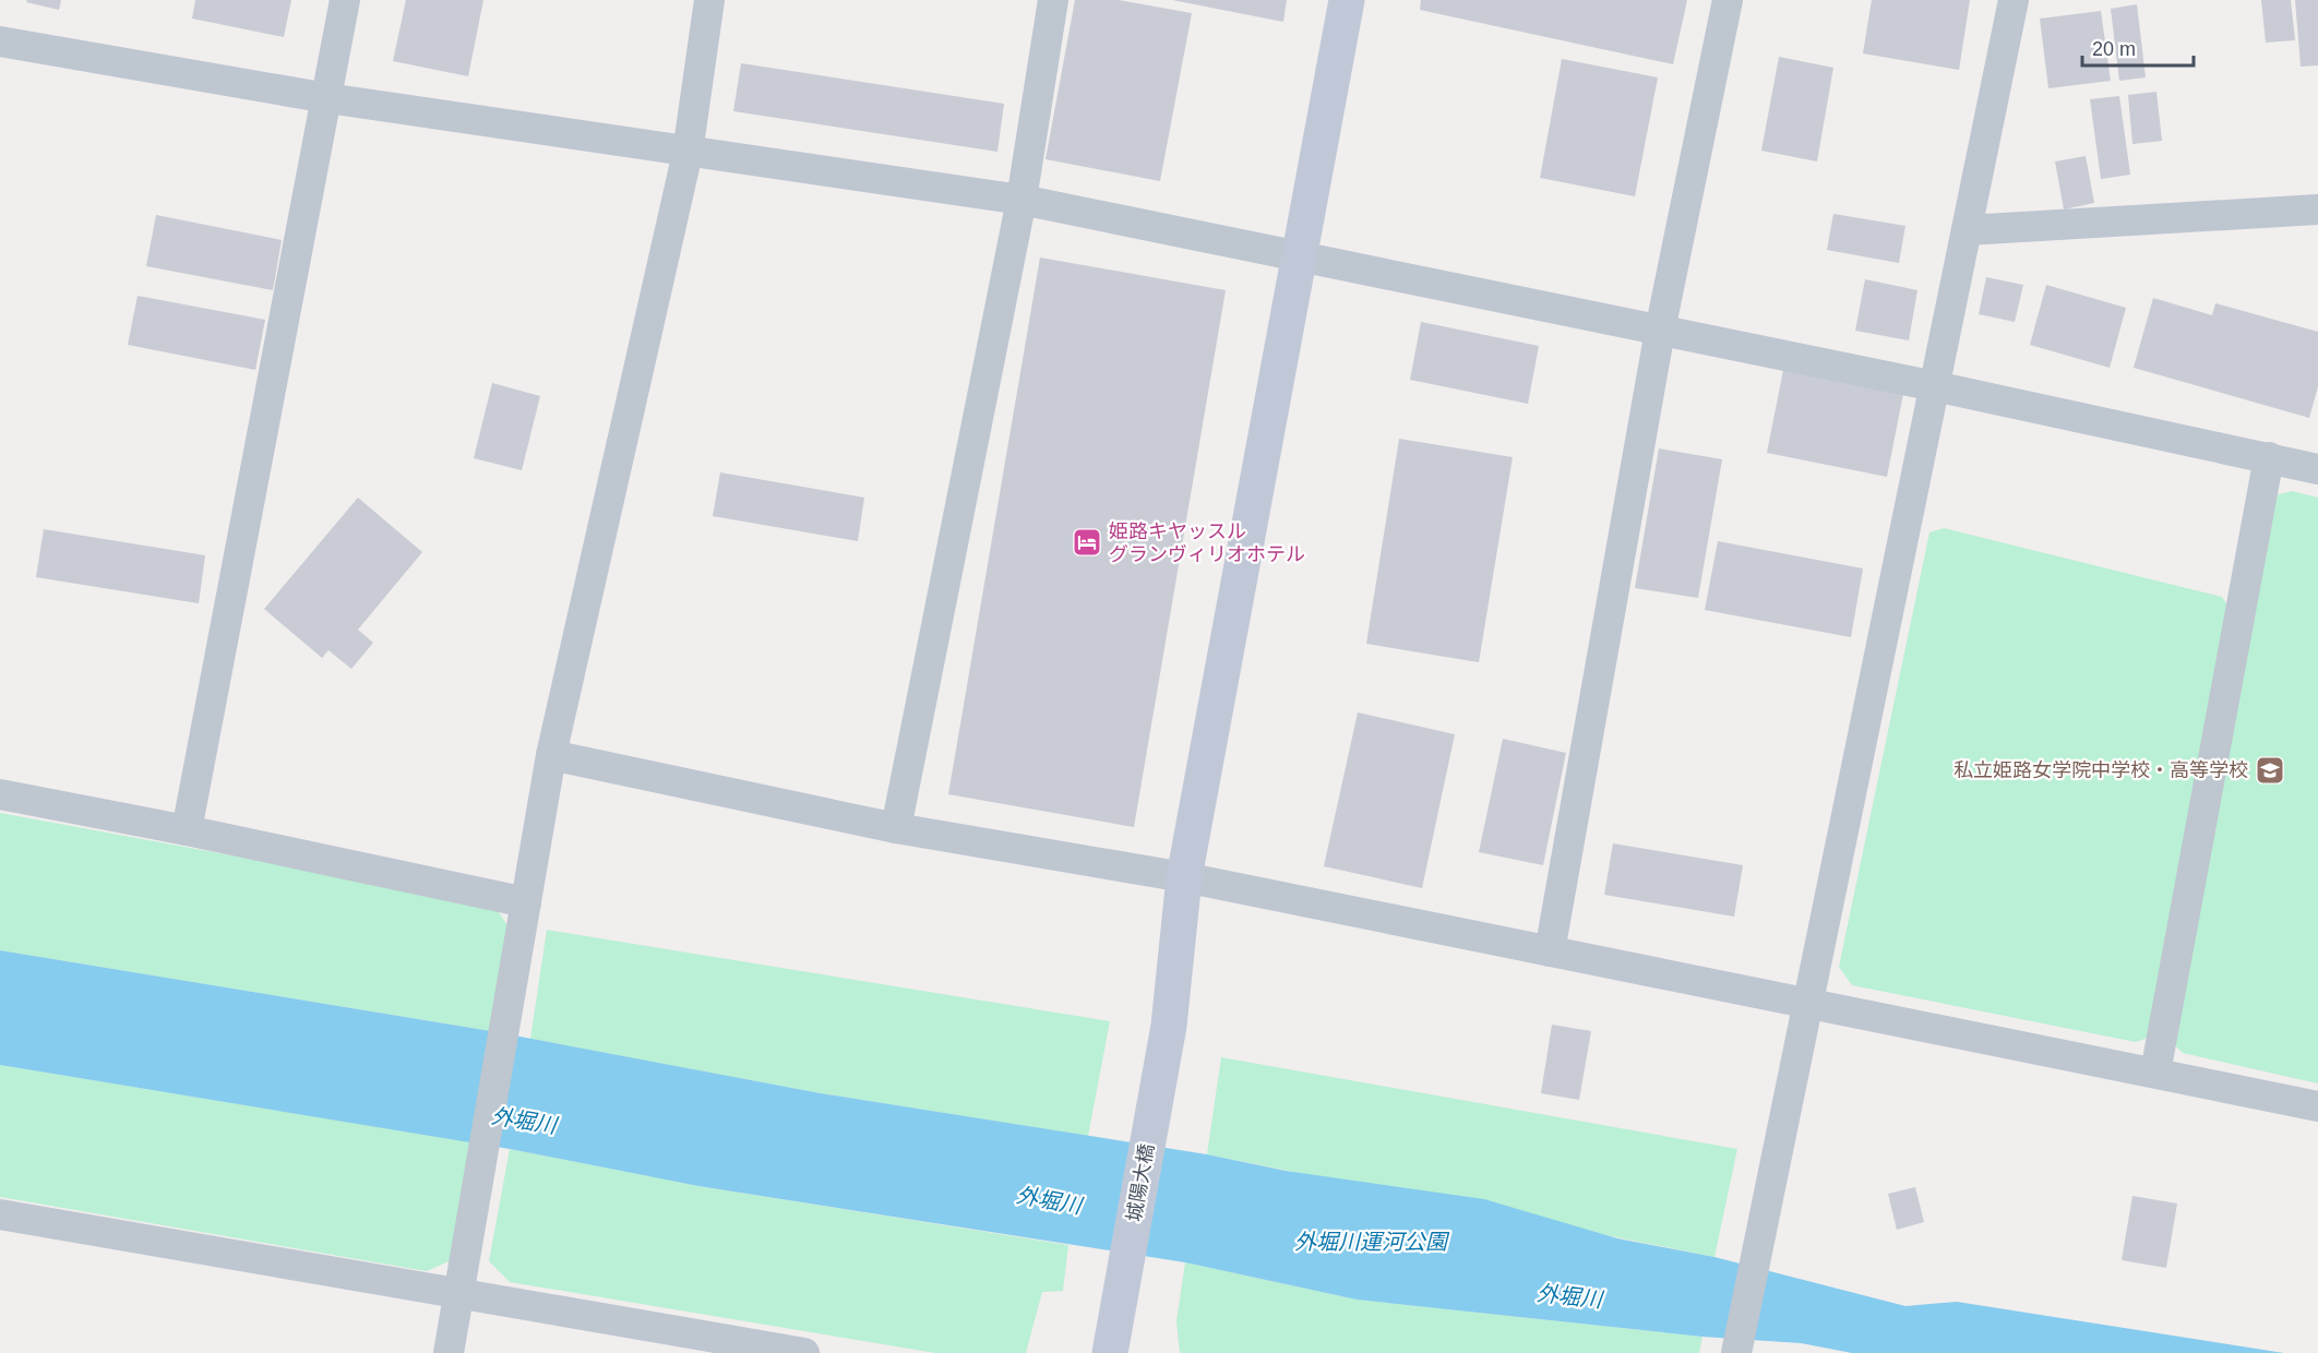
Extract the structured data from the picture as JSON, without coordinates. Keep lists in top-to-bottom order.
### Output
{
  "streets": {
    "street": ["城陽大橋"]
  },
  "water": ["外堀川", "外堀川運河公園"],
  "places": {
    "hotel": ["姫路キヤッスル グランヴィリオホテル"],
    "school or university": ["私立姫路女学院中学校・高等学校"]
  },
  "scale_bar": "20 m"
}
